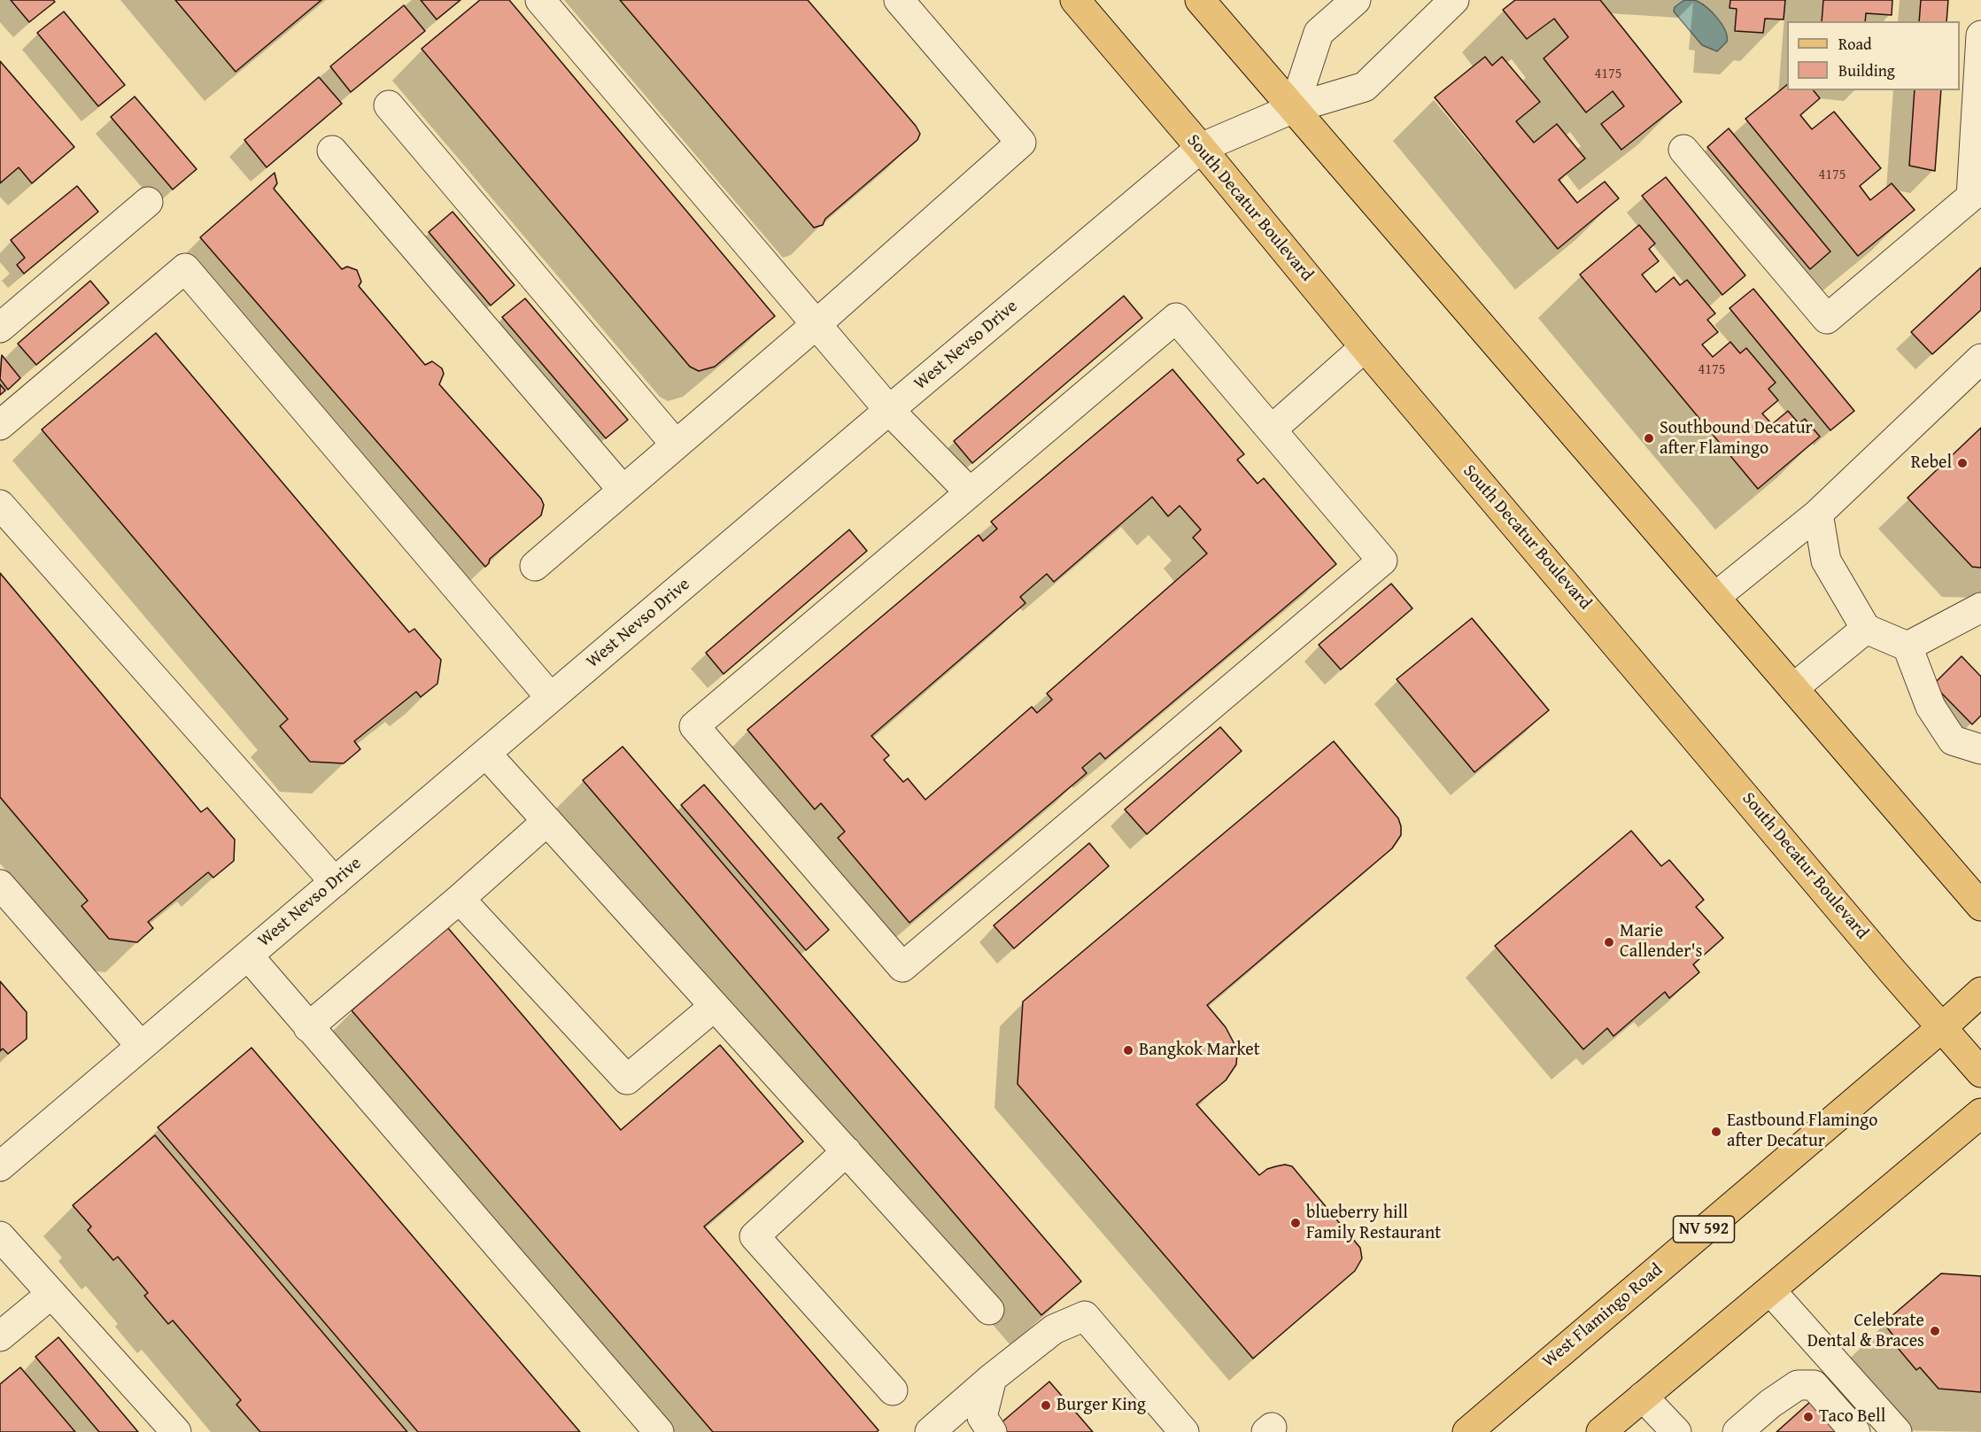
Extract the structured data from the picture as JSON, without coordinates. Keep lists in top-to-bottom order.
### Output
{
  "streets": {
    "main road": ["South Decatur Boulevard", "NV 592", "West Flamingo Road"],
    "street": ["West Nevso Drive"]
  },
  "crossings": [
    ["South Decatur Boulevard", "West Nevso Drive"],
    ["South Decatur Boulevard", "West Flamingo Road"]
  ],
  "places": [
    "Southbound Decatur after Flamingo",
    "Rebel",
    "Marie Callender's",
    "Bangkok Market",
    "Eastbound Flamingo after Decatur",
    "blueberry hill Family Restaurant",
    "Celebrate Dental & Braces",
    "Burger King",
    "Taco Bell"
  ],
  "house_numbers": ["4175", "4175", "4175"],
  "legend": ["Road", "Building"]
}
